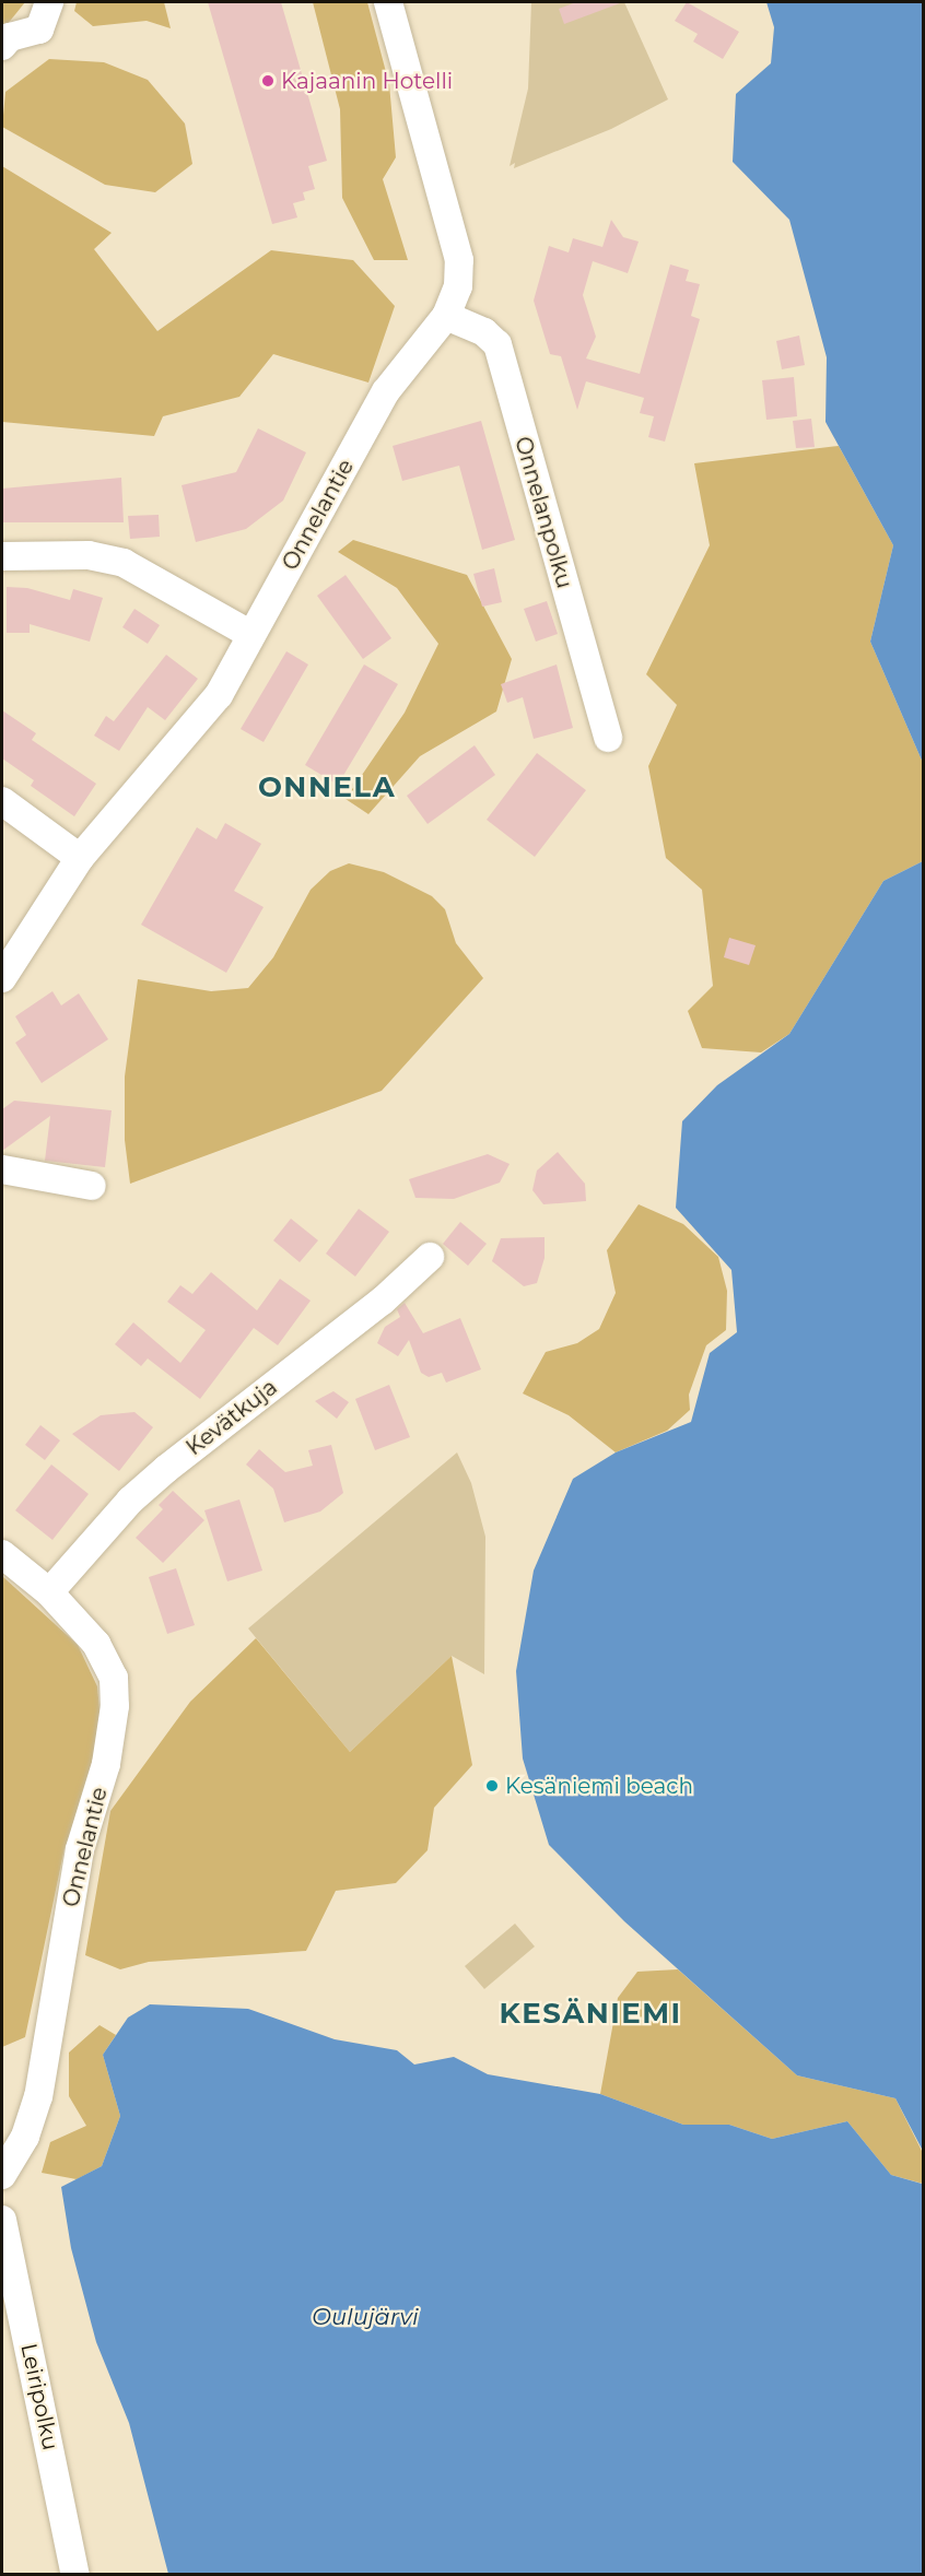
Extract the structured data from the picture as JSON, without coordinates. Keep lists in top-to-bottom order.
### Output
{
  "streets": {
    "street": [
      "Onnelanpolku",
      "Onnelantie",
      "Kevätkuja",
      "Leiripolku"
    ]
  },
  "crossings": [
    ["Onnelanpolku", "Onnelantie"],
    ["Onnelantie", "Kevätkuja"]
  ],
  "districts": ["ONNELA", "KESÄNIEMI"],
  "water": ["Oulujärvi"],
  "places": ["Kajaanin Hotelli", "Kesäniemi beach"]
}
